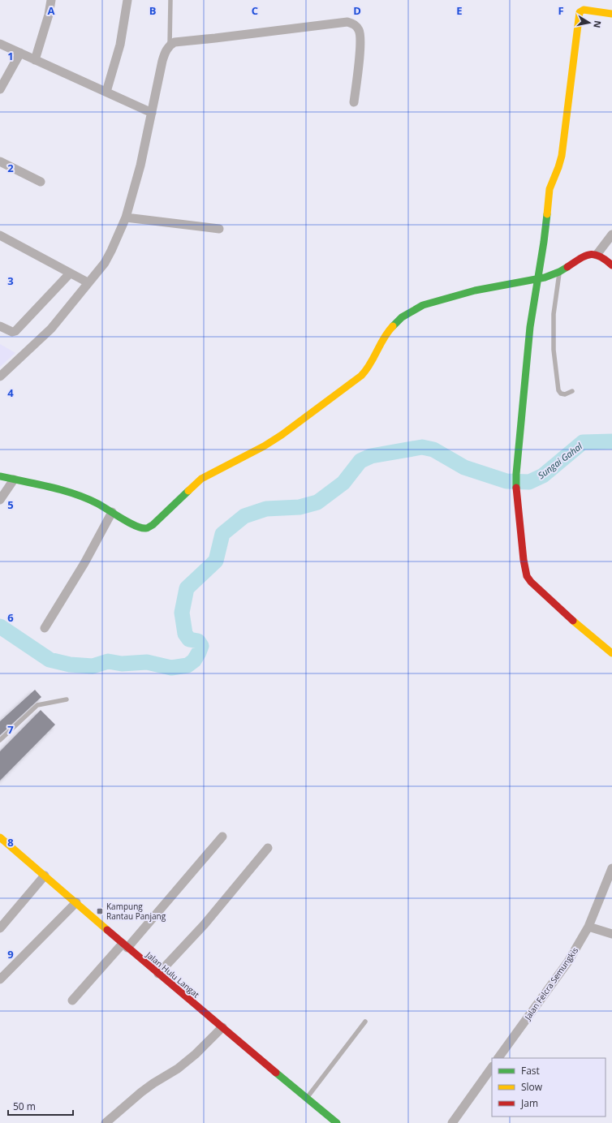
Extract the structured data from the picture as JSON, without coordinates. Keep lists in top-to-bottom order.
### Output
{
  "streets": {
    "street": ["Jalan Hulu Langat", "Jalan Felcra Semungkis"]
  },
  "water": ["Sungai Gahal"],
  "places": {
    "transit": ["Kampung Rantau Panjang"]
  },
  "legend": ["Fast", "Slow", "Jam"],
  "scale_bar": "50 m",
  "north": "right",
  "grid": {
    "columns": [
      "A",
      "B",
      "C",
      "D",
      "E",
      "F"
    ],
    "rows": [
      "1",
      "2",
      "3",
      "4",
      "5",
      "6",
      "7",
      "8",
      "9"
    ]
  }
}
